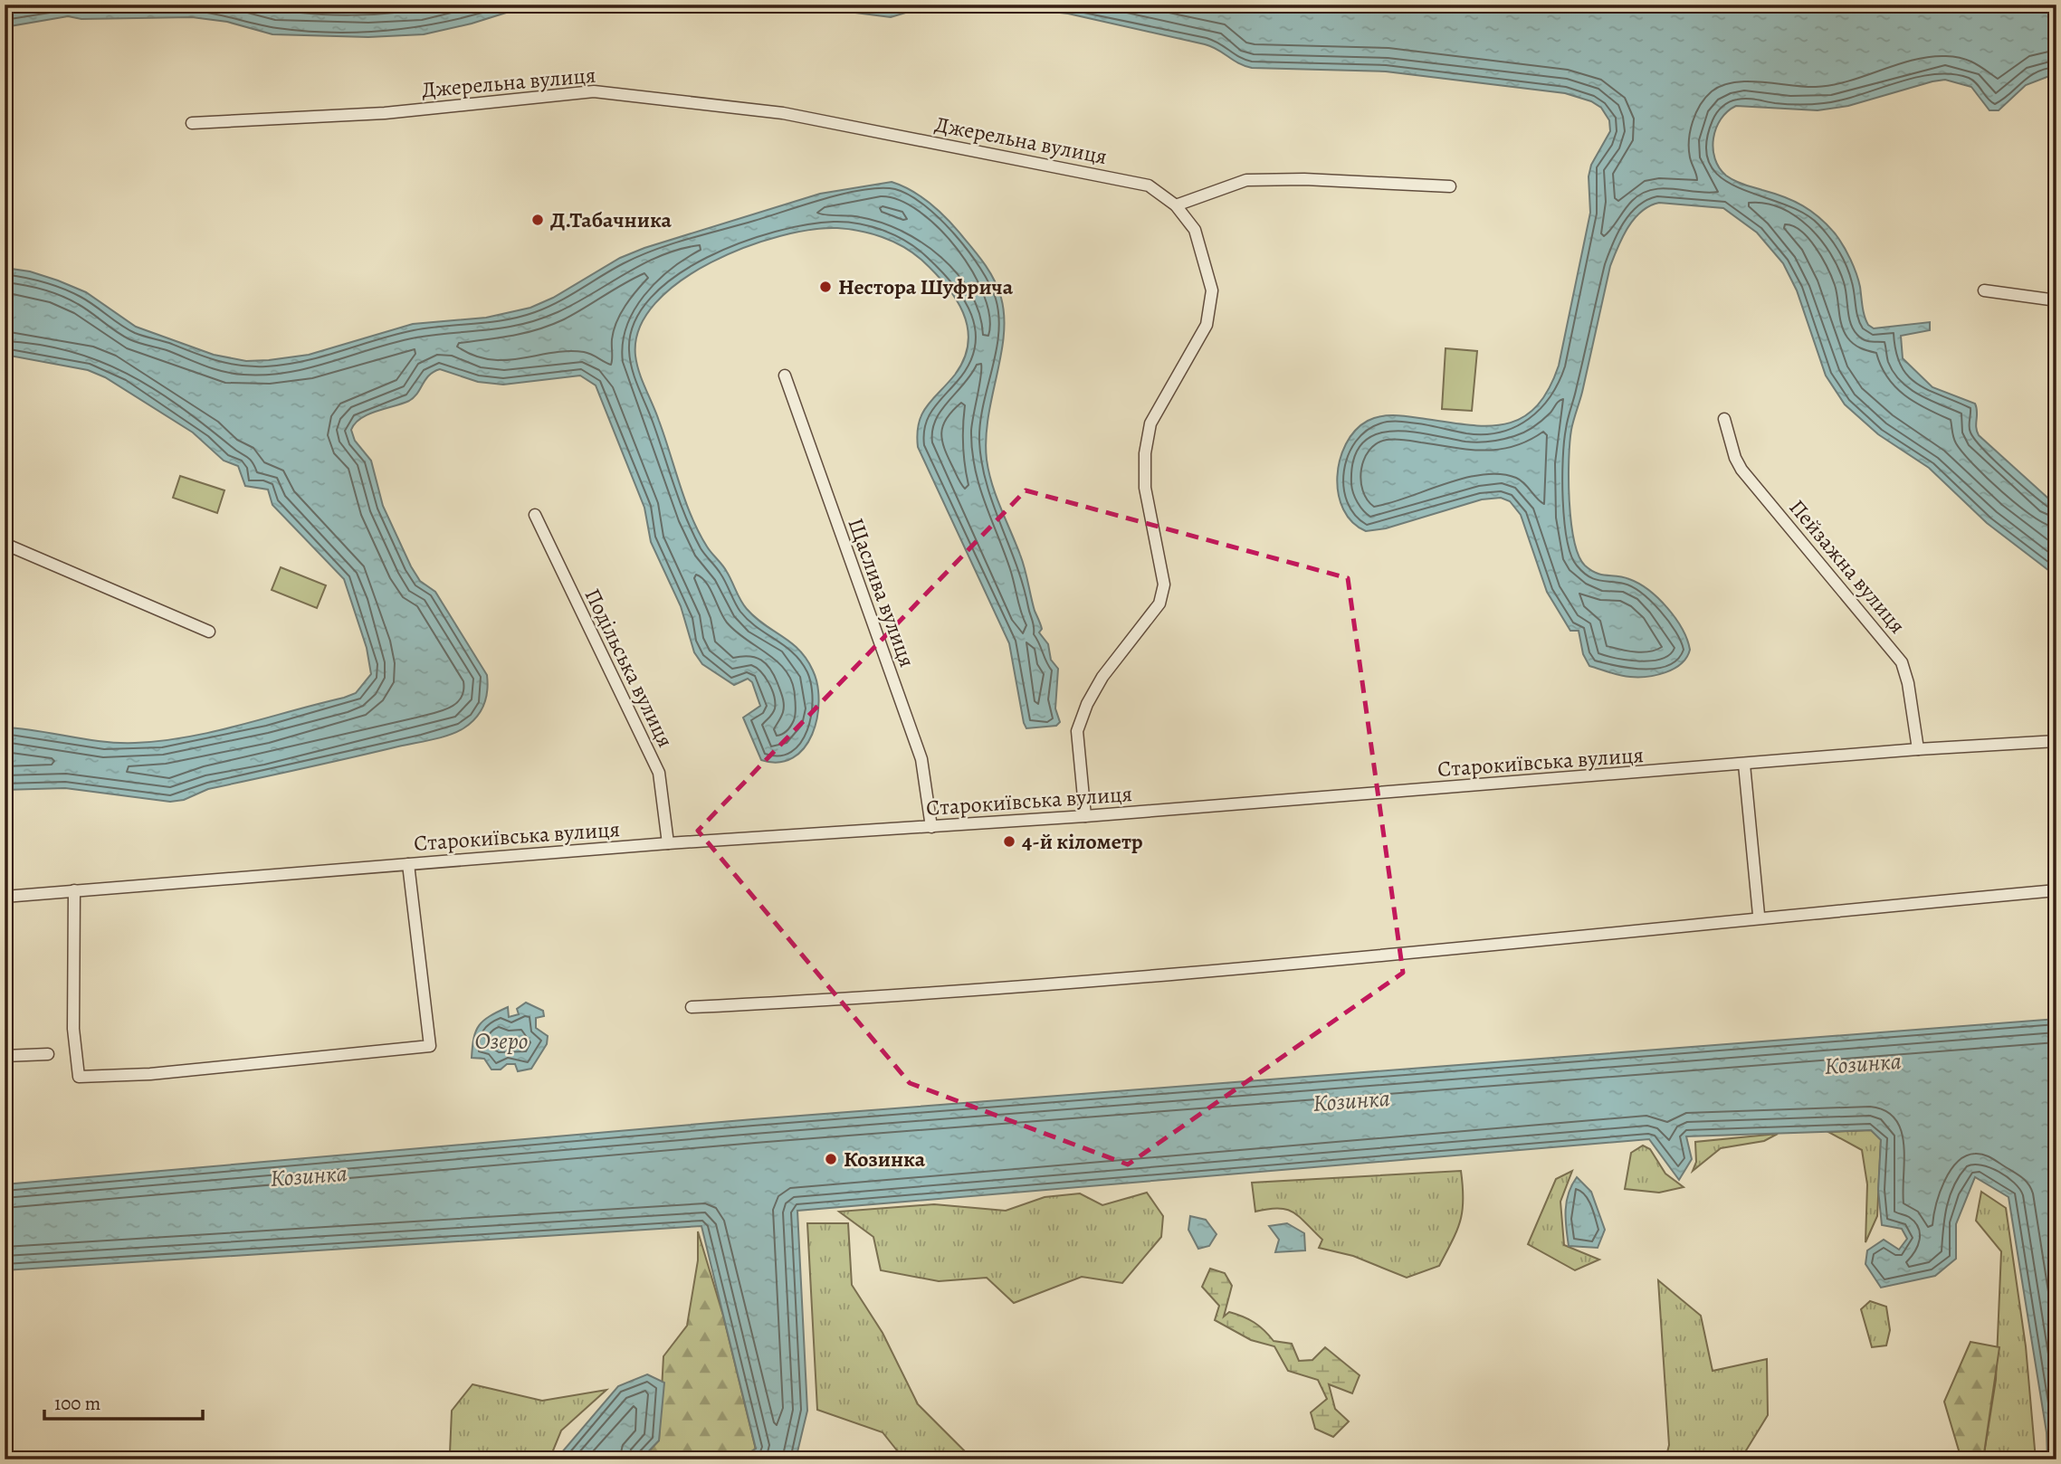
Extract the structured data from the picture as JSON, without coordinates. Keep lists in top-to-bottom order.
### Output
{
  "streets": {
    "street": [
      "Джерельна вулиця",
      "Пейзажна вулиця",
      "Щаслива вулиця",
      "Подільська вулиця",
      "Старокиївська вулиця"
    ]
  },
  "crossings": [
    ["Джерельна вулиця", "Старокиївська вулиця"],
    ["Пейзажна вулиця", "Старокиївська вулиця"],
    ["Щаслива вулиця", "Старокиївська вулиця"],
    ["Подільська вулиця", "Старокиївська вулиця"]
  ],
  "water": ["Озеро", "Козинка"],
  "places": [
    "Д.Табачника",
    "Нестора Шуфрича",
    "4-й кілометр",
    "Козинка"
  ],
  "scale_bar": "100 m"
}
